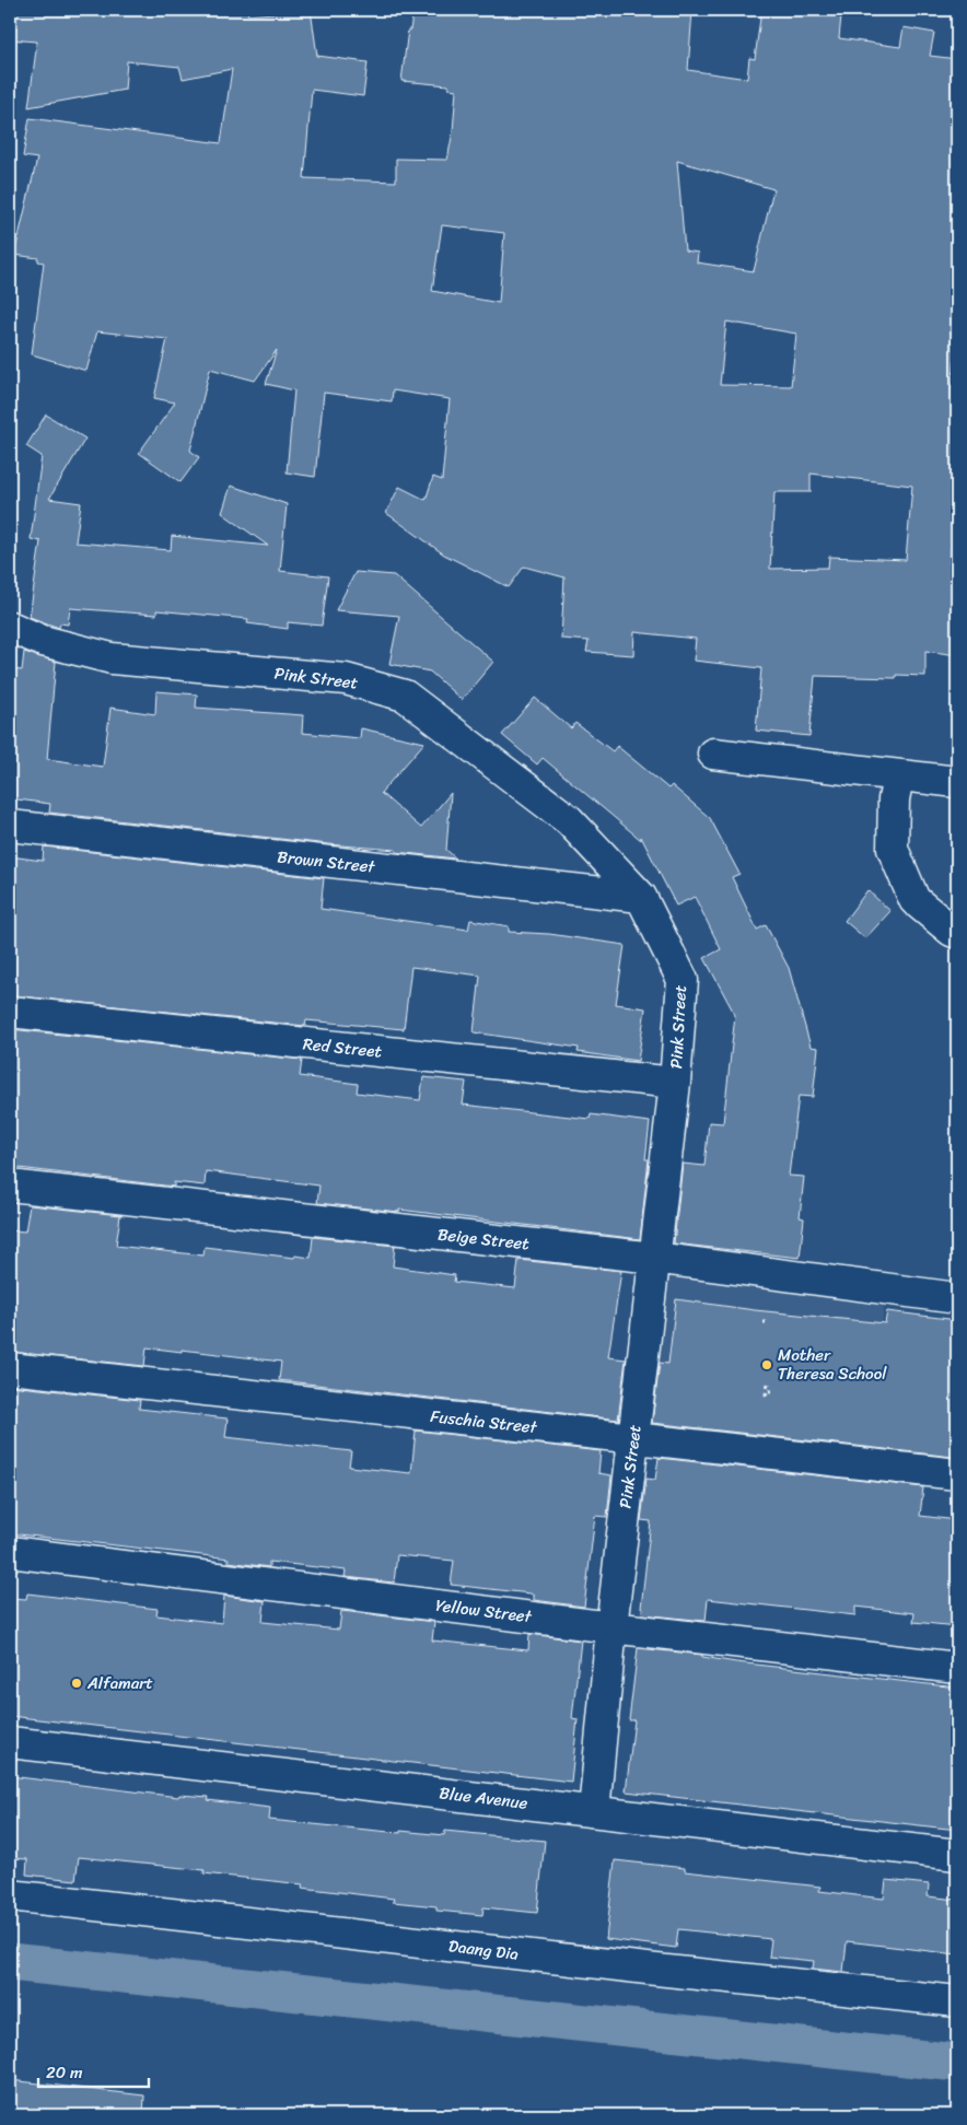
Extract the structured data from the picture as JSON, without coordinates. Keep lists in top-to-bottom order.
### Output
{
  "streets": {
    "street": [
      "Pink Street",
      "Brown Street",
      "Red Street",
      "Beige Street",
      "Fuschia Street",
      "Yellow Street",
      "Blue Avenue",
      "Daang Dia"
    ]
  },
  "crossings": [
    ["Pink Street", "Brown Street"],
    ["Pink Street", "Red Street"],
    ["Pink Street", "Beige Street"],
    ["Pink Street", "Fuschia Street"],
    ["Pink Street", "Yellow Street"],
    ["Pink Street", "Blue Avenue"]
  ],
  "places": ["Mother Theresa School", "Alfamart"],
  "scale_bar": "20 m"
}
